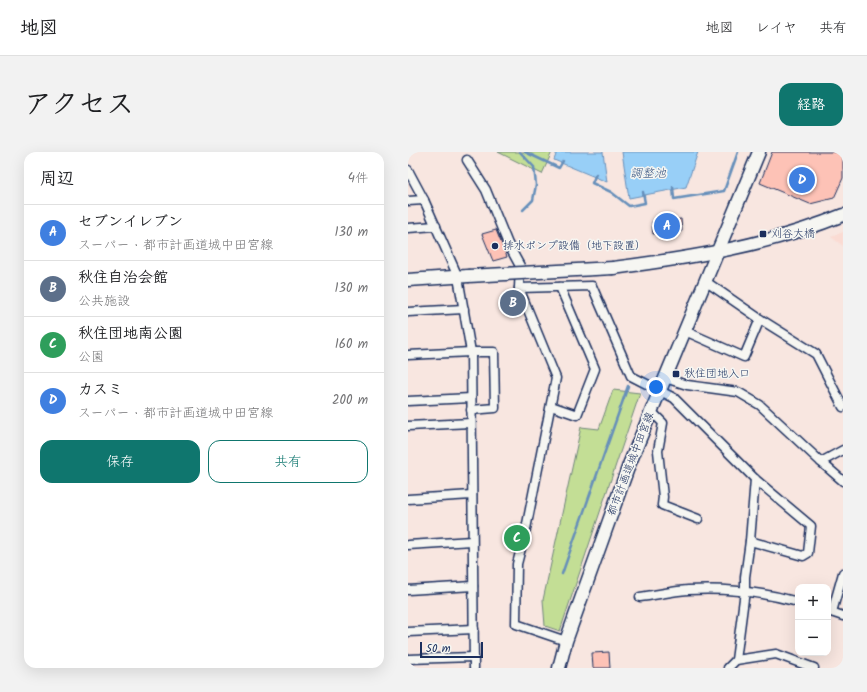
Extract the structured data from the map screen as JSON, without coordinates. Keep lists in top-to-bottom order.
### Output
{
  "streets": {
    "street": ["都市計画道城中田宮線"]
  },
  "water": ["調整池"],
  "places": {
    "transit": ["刈谷大橋", "秋住団地入口"],
    "other": ["排水ポンプ設備（地下設置）"]
  },
  "scale_bar": "50 m",
  "page": {
    "header": "地図",
    "nav": ["地図", "レイヤ", "共有"],
    "title": "アクセス",
    "buttons": [
      "経路",
      ["保存", "共有"]
    ],
    "heading": ["周辺", "4件"],
    "pins": [
      "D",
      "A",
      "B",
      "C"
    ],
    "list": [
      {
        "mark": "A",
        "name": "セブンイレブン",
        "note": "スーパー · 都市計画道城中田宮線",
        "value": "130 m"
      },
      {
        "mark": "B",
        "name": "秋住自治会館",
        "note": "公共施設",
        "value": "130 m"
      },
      {
        "mark": "C",
        "name": "秋住団地南公園",
        "note": "公園",
        "value": "160 m"
      },
      {
        "mark": "D",
        "name": "カスミ",
        "note": "スーパー · 都市計画道城中田宮線",
        "value": "200 m"
      }
    ],
    "map_buttons": ["+", "−"],
    "scale": "50 m"
  }
}
